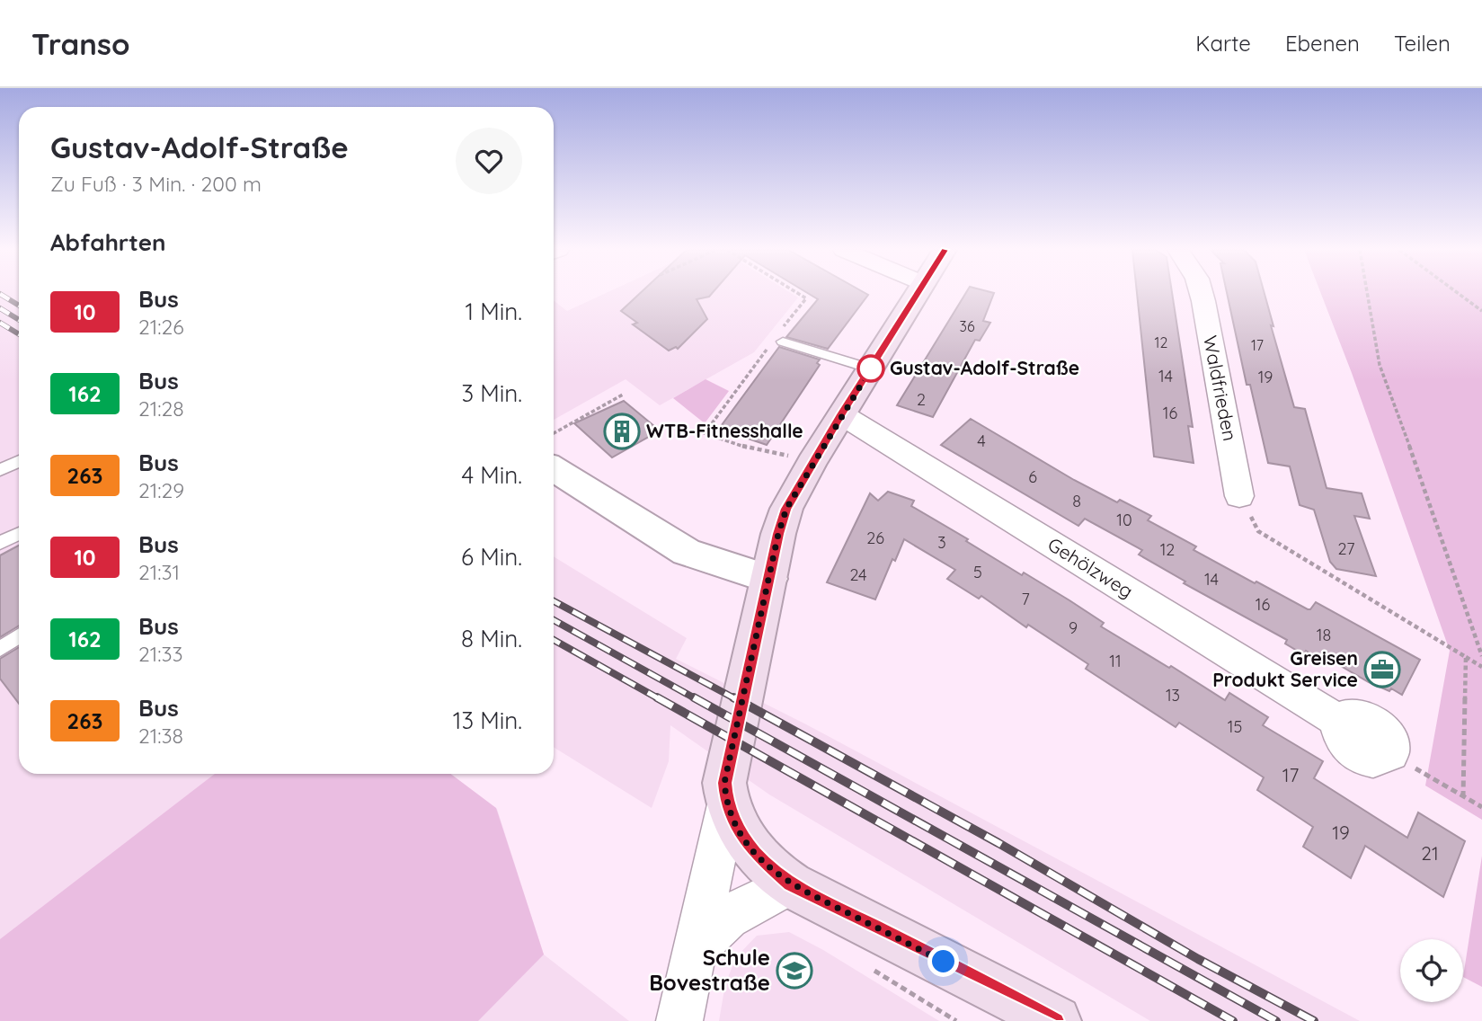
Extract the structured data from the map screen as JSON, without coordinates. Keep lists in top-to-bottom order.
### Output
{
  "streets": {
    "street": ["Waldfrieden", "Gehölzweg"]
  },
  "places": {
    "other": ["Gustav-Adolf-Straße"],
    "building": ["WTB-Fitnesshalle"],
    "office": ["Greisen Produkt Service"],
    "school or university": ["Schule Bovestraße"]
  },
  "lines": ["bus line 10"],
  "house_numbers": [
    "36",
    "12",
    "17",
    "14",
    "19",
    "2",
    "16",
    "4",
    "6",
    "8",
    "10",
    "26",
    "3",
    "27",
    "12",
    "5",
    "24",
    "14",
    "7",
    "16",
    "9",
    "18",
    "11",
    "13",
    "15",
    "17",
    "19",
    "21"
  ],
  "page": {
    "header": "Transo",
    "nav": ["Karte", "Ebenen", "Teilen"],
    "heading": [
      ["Gustav-Adolf-Straße", "Zu Fuß · 3 Min. · 200 m"],
      "Abfahrten"
    ],
    "list": [
      {
        "mark": "10",
        "name": "Bus",
        "note": "21:26",
        "value": "1 Min."
      },
      {
        "mark": "162",
        "name": "Bus",
        "note": "21:28",
        "value": "3 Min."
      },
      {
        "mark": "263",
        "name": "Bus",
        "note": "21:29",
        "value": "4 Min."
      },
      {
        "mark": "10",
        "name": "Bus",
        "note": "21:31",
        "value": "6 Min."
      },
      {
        "mark": "162",
        "name": "Bus",
        "note": "21:33",
        "value": "8 Min."
      },
      {
        "mark": "263",
        "name": "Bus",
        "note": "21:38",
        "value": "13 Min."
      }
    ]
  }
}
